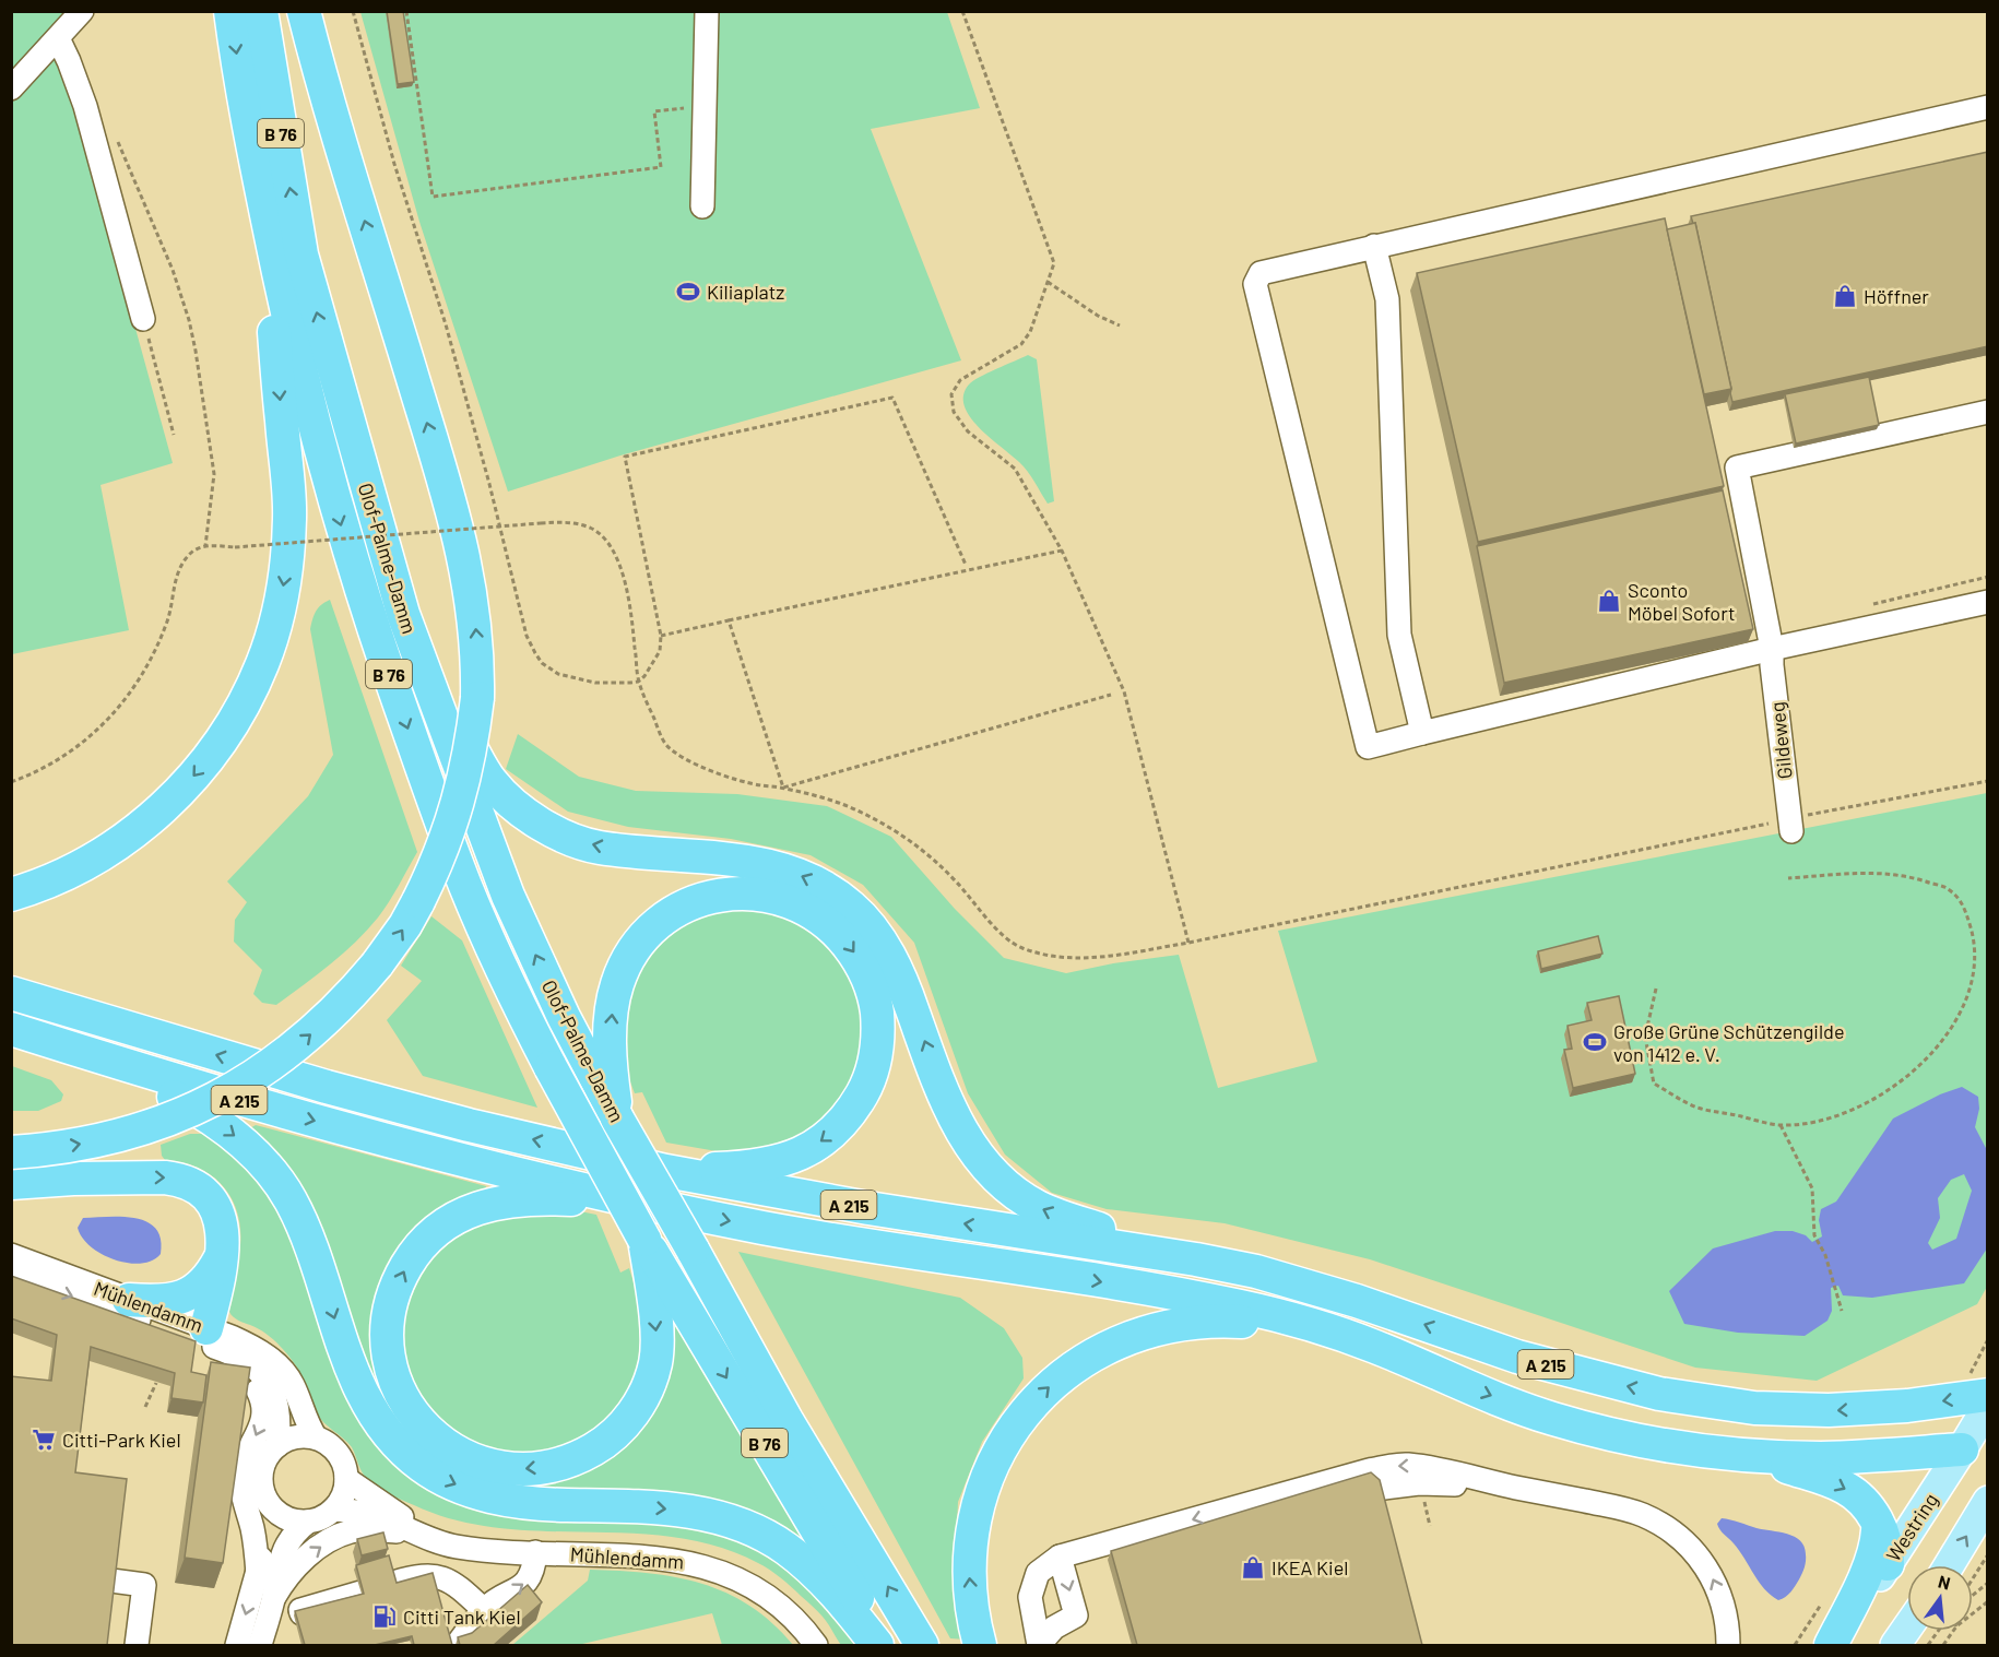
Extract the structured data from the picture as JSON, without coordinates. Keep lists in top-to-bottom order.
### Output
{
  "streets": {
    "highway": ["B 76", "Olof-Palme-Damm", "A 215"],
    "main road": ["Westring"],
    "street": ["Gildeweg", "Mühlendamm"]
  },
  "crossings": [
    ["B 76", "Olof-Palme-Damm"]
  ],
  "places": {
    "sports": ["Kiliaplatz", "Große Grüne Schützengilde von 1412 e. V."],
    "shop": ["Höffner", "Sconto Möbel Sofort", "IKEA Kiel"],
    "supermarket": ["Citti-Park Kiel"],
    "fuel station": ["Citti Tank Kiel"]
  },
  "north": "top"
}
